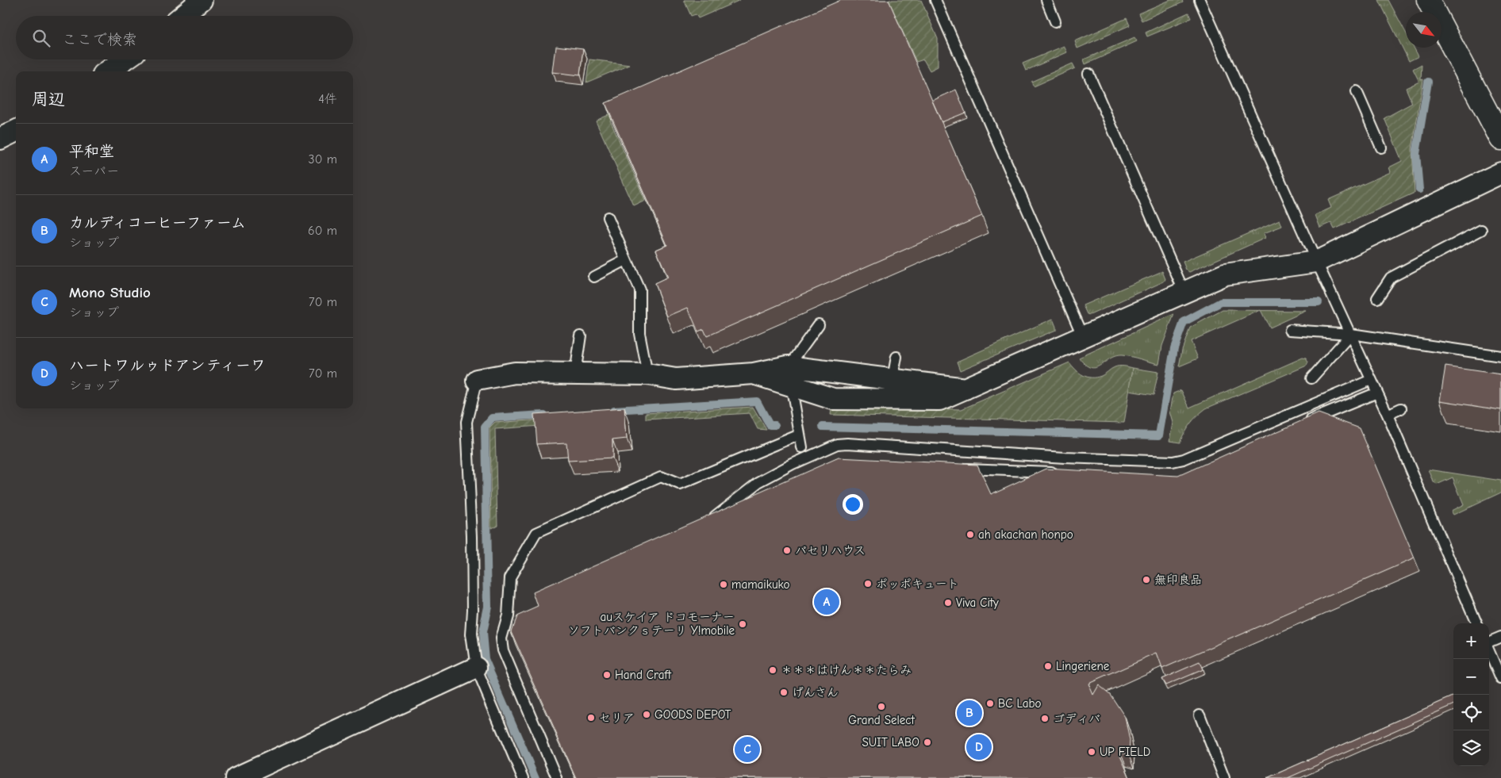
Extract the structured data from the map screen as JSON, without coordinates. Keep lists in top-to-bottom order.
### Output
{
  "places": [
    "ah akachan honpo",
    "パセリハウス",
    "無印良品",
    "ポッポキュート",
    "mamaikuko",
    "Viva City",
    "auスケイア ドコモーナー ソフトバンクｓテーリ Y!mobile",
    "Lingeriene",
    "＊＊＊はけん＊＊たらみ",
    "Hand Craft",
    "げんさん",
    "BC Labo",
    "Grand Select",
    "GOODS DEPOT",
    "セリア",
    "ゴディバ",
    "SUIT LABO",
    "UP FIELD"
  ],
  "north": "bottom right",
  "page": {
    "search": "ここで検索",
    "heading": ["周辺", "4件"],
    "list": [
      {
        "mark": "A",
        "name": "平和堂",
        "note": "スーパー",
        "value": "30 m"
      },
      {
        "mark": "B",
        "name": "カルディコーヒーファーム",
        "note": "ショップ",
        "value": "60 m"
      },
      {
        "mark": "C",
        "name": "Mono Studio",
        "note": "ショップ",
        "value": "70 m"
      },
      {
        "mark": "D",
        "name": "ハートワルゥドアンティーワ",
        "note": "ショップ",
        "value": "70 m"
      }
    ],
    "pins": [
      "A",
      "B",
      "D",
      "C"
    ],
    "map_buttons": ["+", "−"]
  }
}
